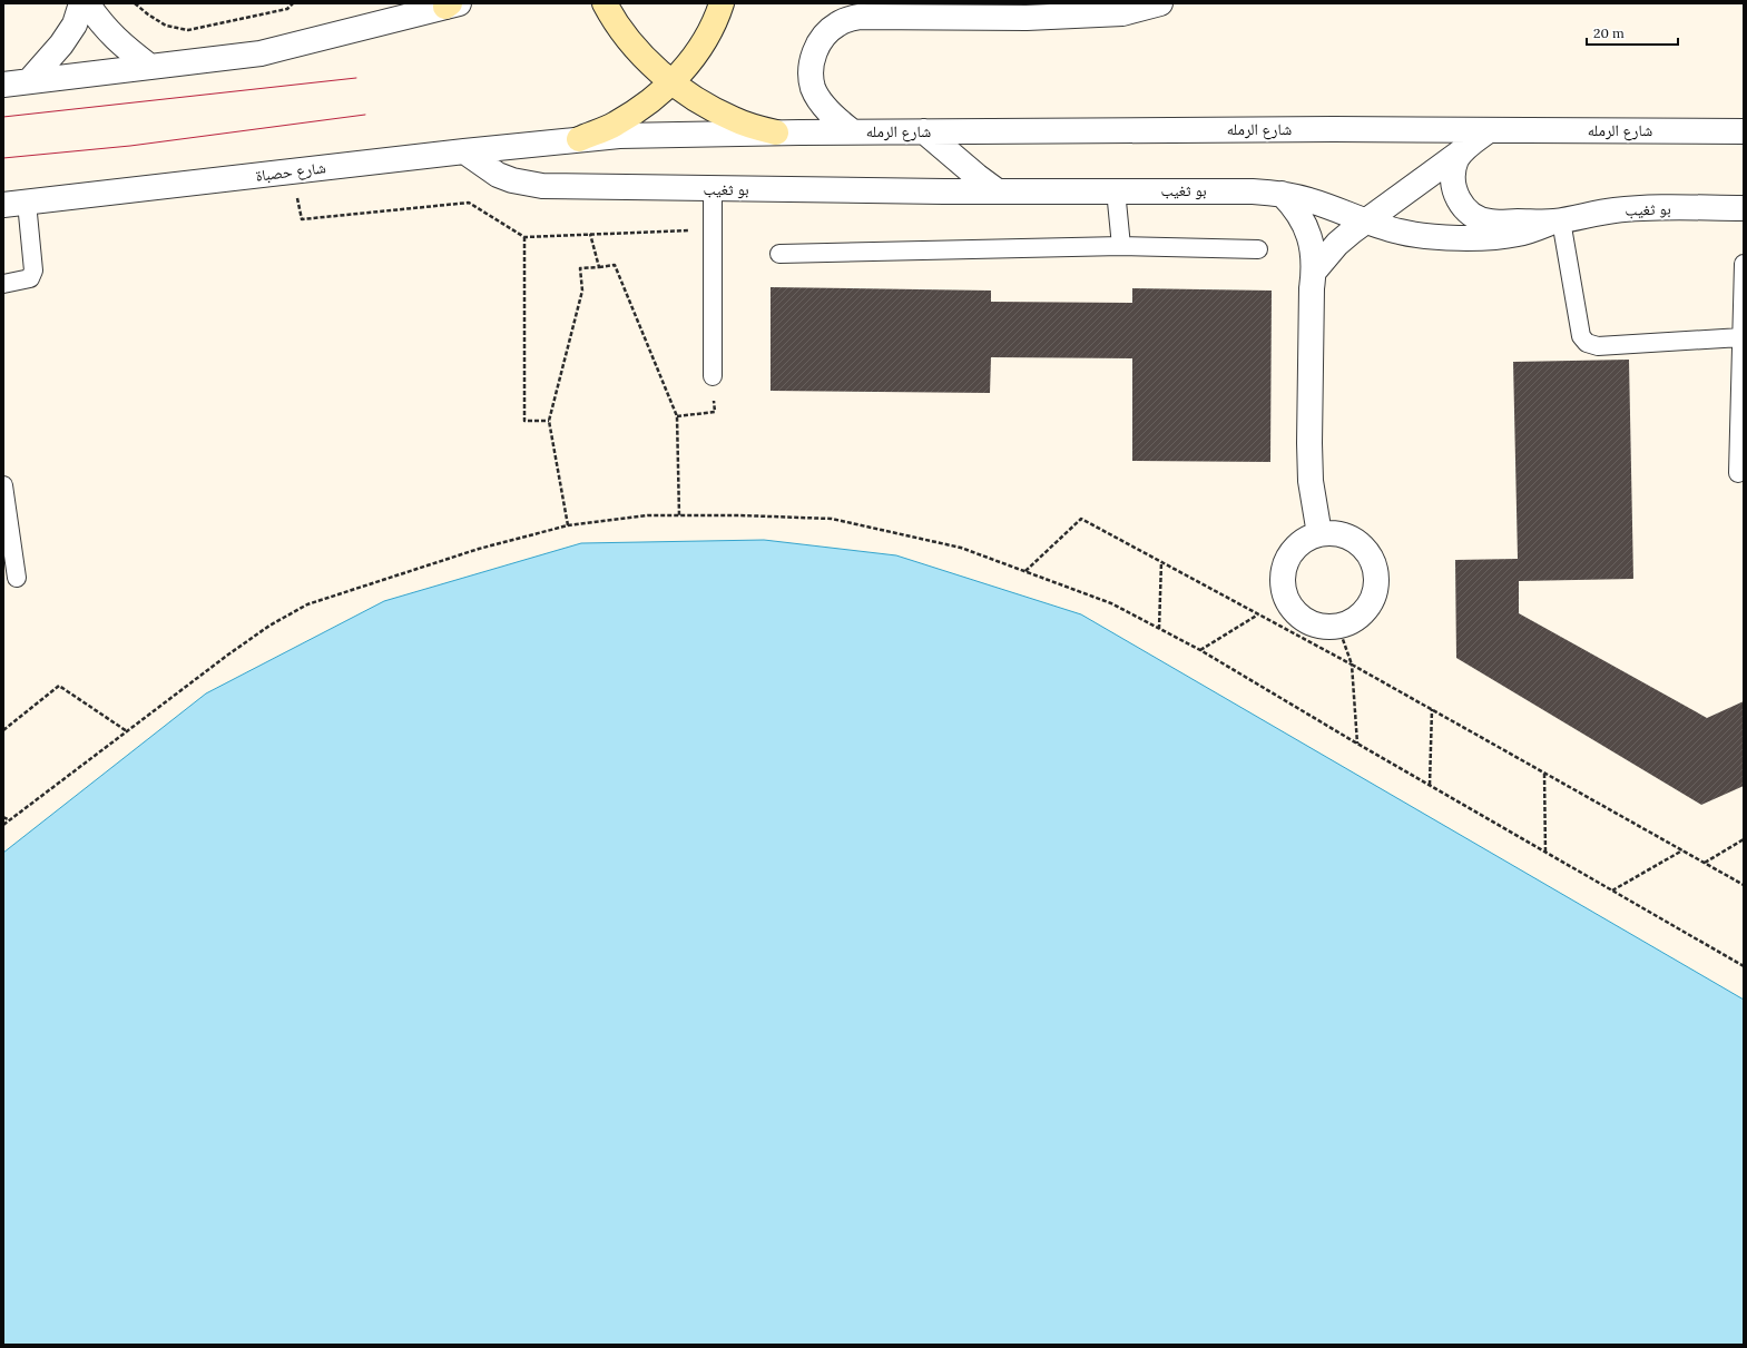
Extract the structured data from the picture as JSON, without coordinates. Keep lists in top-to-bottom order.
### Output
{
  "streets": {
    "main road": ["شارع الرمله"],
    "street": ["شارع حصباة", "بو ثغيب"]
  },
  "crossings": [
    ["شارع الرمله", "شارع حصباة"],
    ["شارع الرمله", "بو ثغيب"],
    ["شارع حصباة", "بو ثغيب"]
  ],
  "scale_bar": "20 m"
}
